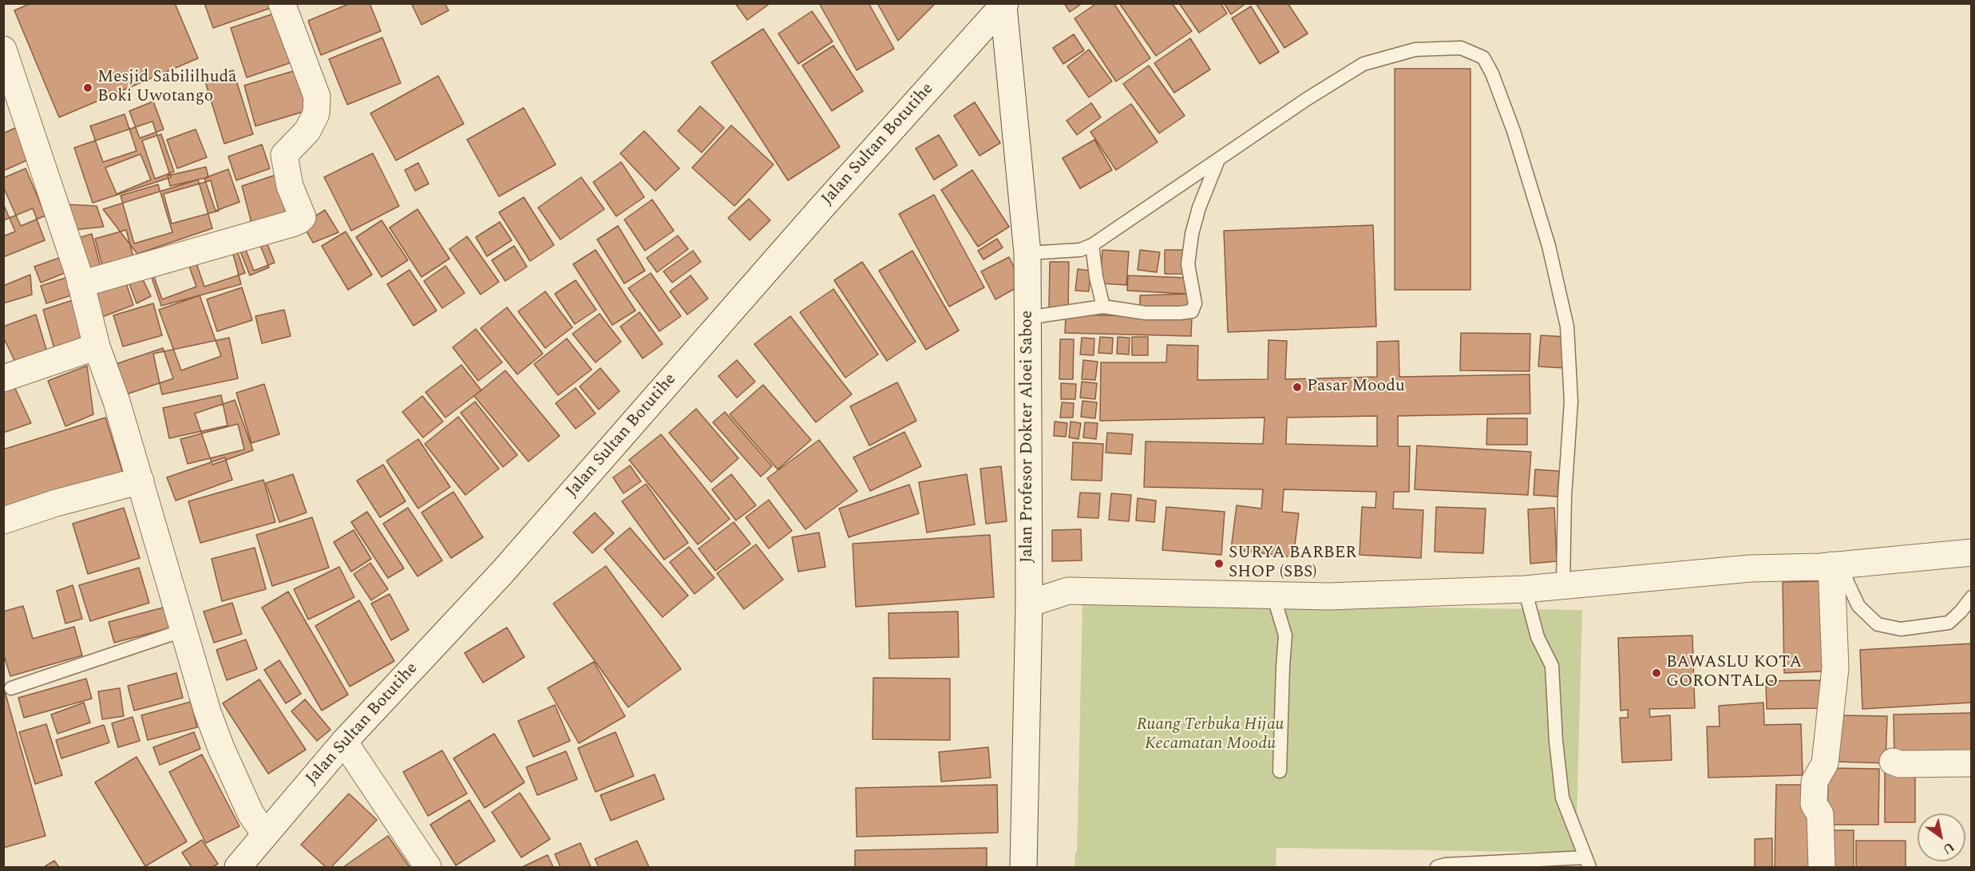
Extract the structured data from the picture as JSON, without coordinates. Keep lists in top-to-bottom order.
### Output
{
  "streets": {
    "street": ["Jalan Sultan Botutihe", "Jalan Profesor Dokter Aloei Saboe"]
  },
  "crossings": [
    ["Jalan Sultan Botutihe", "Jalan Profesor Dokter Aloei Saboe"]
  ],
  "parks": ["Ruang Terbuka Hijau Kecamatan Moodu"],
  "places": [
    "Mesjid Sabililhuda Boki Uwotango",
    "Pasar Moodu",
    "SURYA BARBER SHOP (SBS)",
    "BAWASLU KOTA GORONTALO"
  ],
  "north": "bottom right"
}
